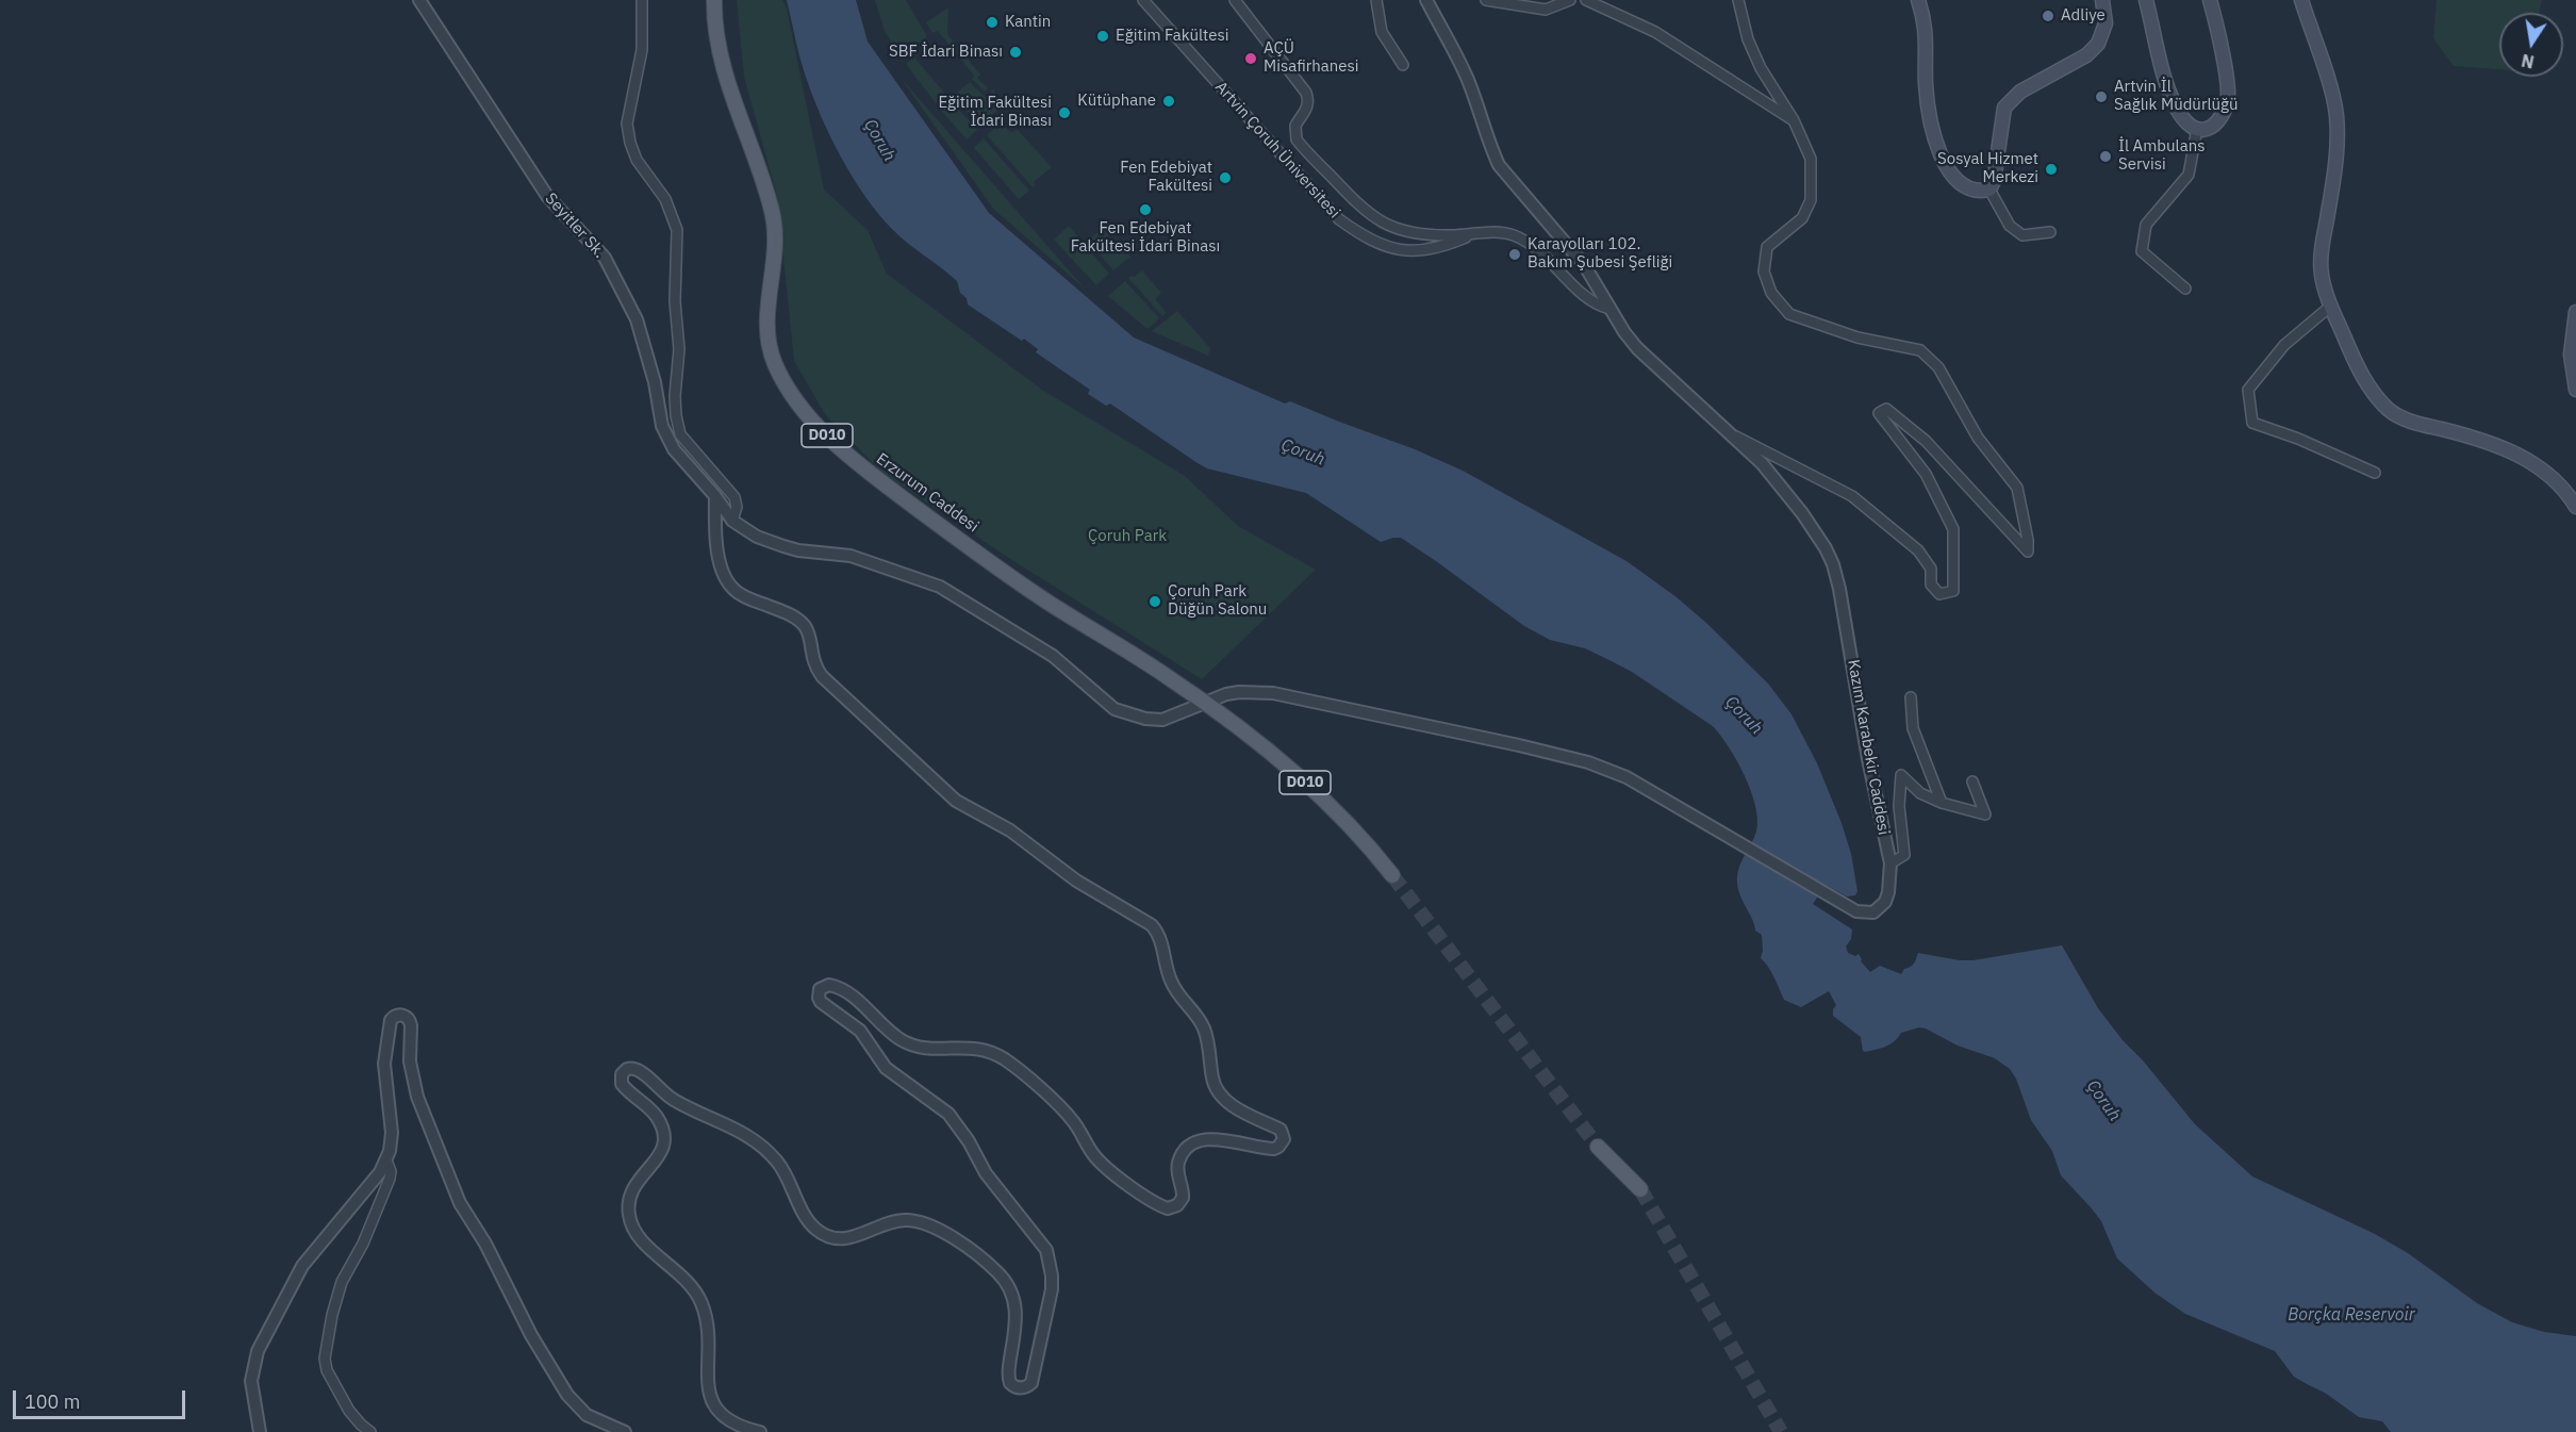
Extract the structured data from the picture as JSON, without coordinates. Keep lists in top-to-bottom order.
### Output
{
  "streets": {
    "main road": ["D010", "Erzurum Caddesi"],
    "street": ["Artvin Çoruh Üniversitesi", "Seyitler Sk.", "Kazım Karabekir Caddesi"]
  },
  "crossings": [
    ["Seyitler Sk.", "Kazım Karabekir Caddesi"],
    ["D010", "Erzurum Caddesi"],
    ["D010", "Kazım Karabekir Caddesi"],
    ["Erzurum Caddesi", "Kazım Karabekir Caddesi"]
  ],
  "water": ["Çoruh", "Borçka Reservoir"],
  "parks": ["Çoruh Park"],
  "places": [
    "Adliye",
    "Kantin",
    "Eğitim Fakültesi",
    "SBF İdari Binası",
    "AÇÜ Misafirhanesi",
    "Artvin İl Sağlık Müdürlüğü",
    "Kütüphane",
    "Eğitim Fakültesi İdari Binası",
    "İl Ambulans Servisi",
    "Sosyal Hizmet Merkezi",
    "Fen Edebiyat Fakültesi",
    "Fen Edebiyat Fakültesi İdari Binası",
    "Karayolları 102. Bakım Şubesi Şefliği",
    "Çoruh Park Düğün Salonu"
  ],
  "scale_bar": "100 m",
  "north": "bottom"
}
